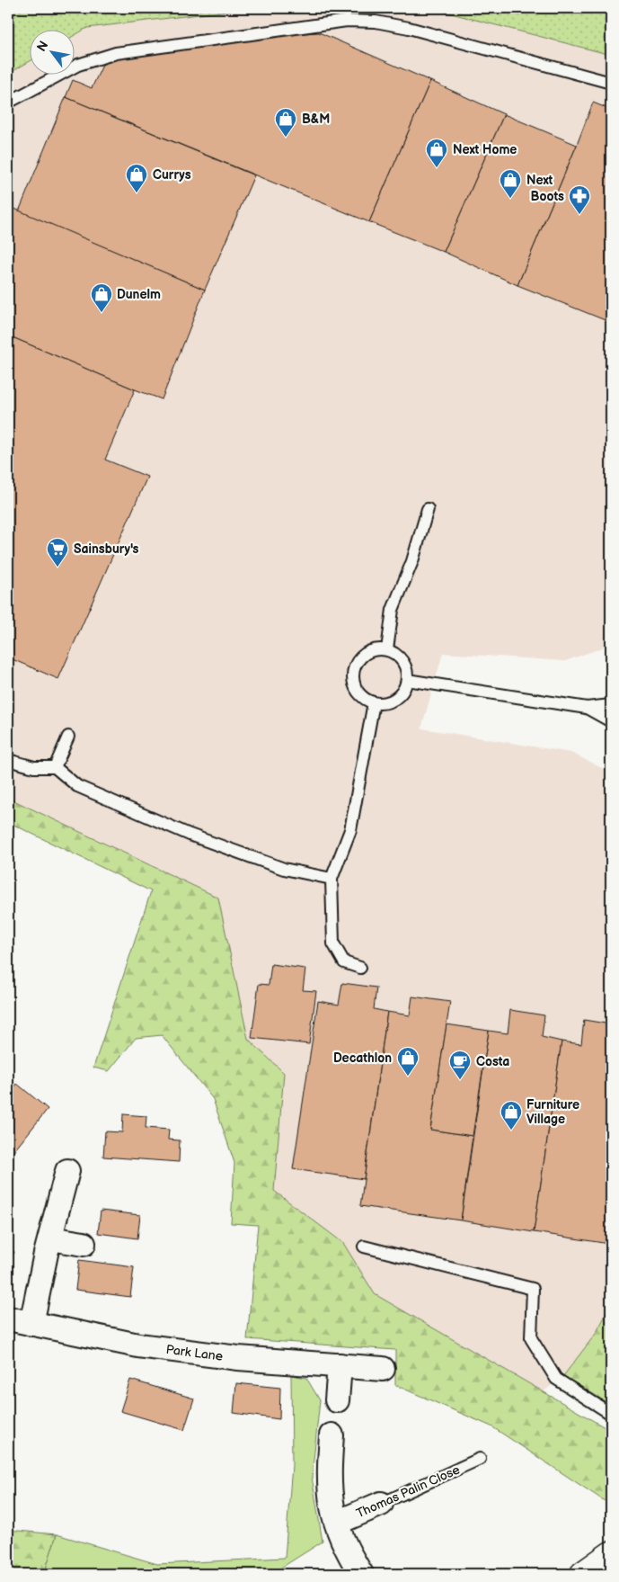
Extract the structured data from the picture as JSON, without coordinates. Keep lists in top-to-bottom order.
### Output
{
  "streets": {
    "street": ["Park Lane", "Thomas Palin Close"]
  },
  "places": {
    "shop": [
      "B&M",
      "Next Home",
      "Currys",
      "Next",
      "Dunelm",
      "Decathlon",
      "Furniture Village"
    ],
    "pharmacy": ["Boots"],
    "supermarket": ["Sainsbury's"],
    "cafe": ["Costa"]
  },
  "north": "top left"
}
